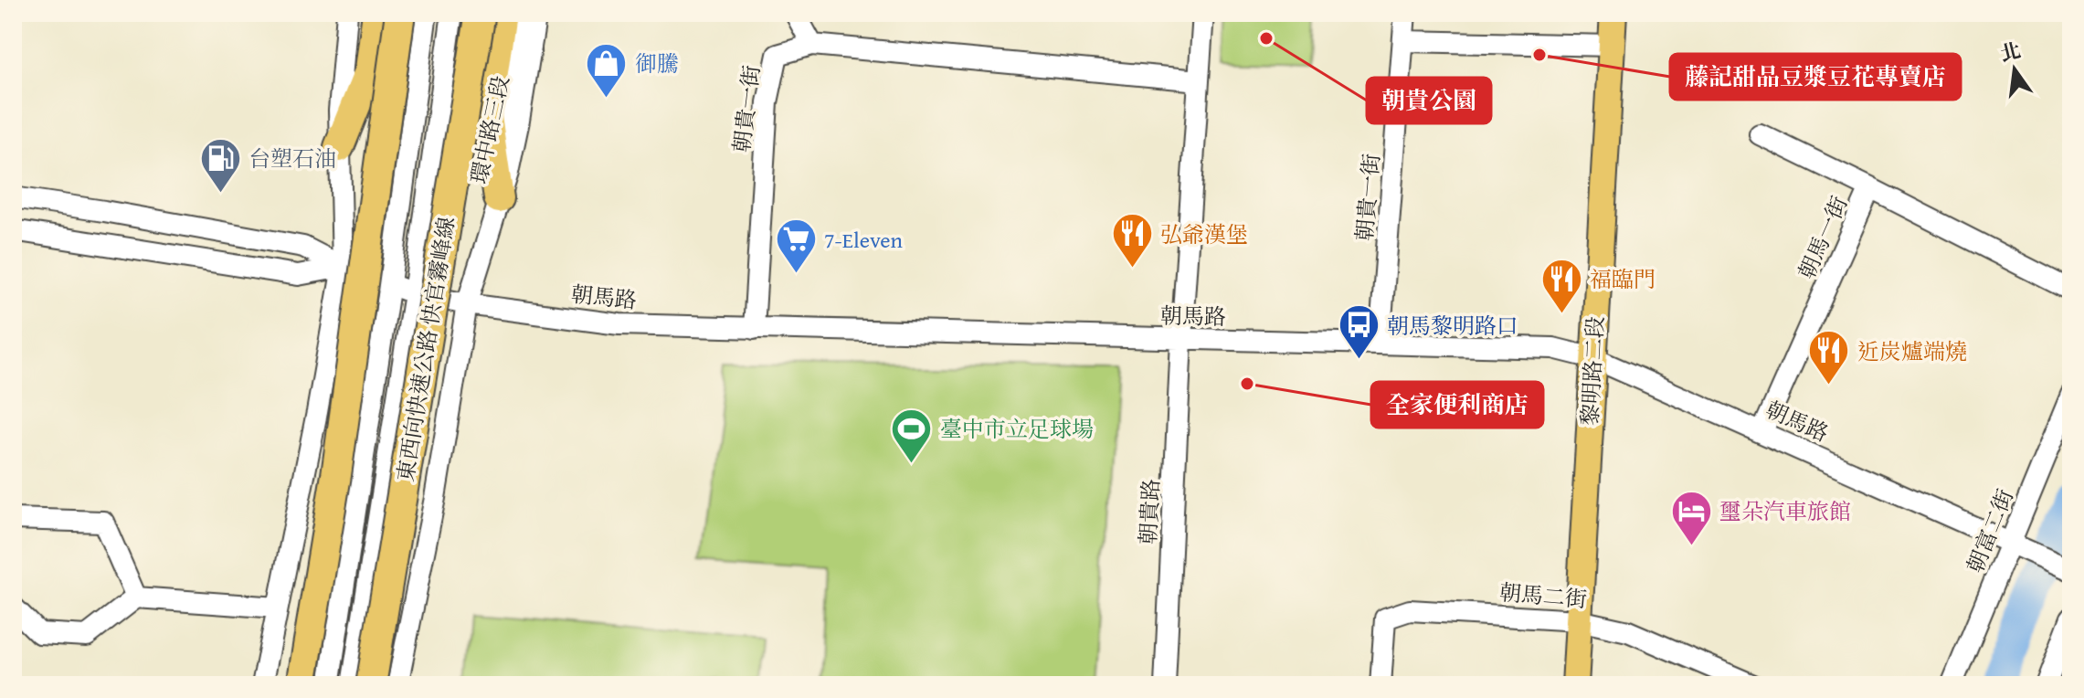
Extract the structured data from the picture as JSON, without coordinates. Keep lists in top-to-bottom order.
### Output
{
  "streets": {
    "highway": ["東西向快速公路 快官霧峰線"],
    "main road": ["黎明路二段"],
    "street": [
      "朝貴一街",
      "環中路三段",
      "朝馬一街",
      "朝馬路",
      "朝貴路",
      "朝富二街",
      "朝馬二街"
    ]
  },
  "crossings": [
    ["朝貴一街", "朝馬路"],
    ["環中路三段", "朝馬路"],
    ["朝馬一街", "朝馬路"],
    ["朝馬路", "黎明路二段"],
    ["朝馬路", "朝貴路"],
    ["朝馬路", "朝富二街"],
    ["黎明路二段", "朝馬二街"]
  ],
  "places": {
    "other": ["朝貴公園", "藤記甜品豆漿豆花專賣店", "全家便利商店"],
    "shop": ["御騰"],
    "fuel station": ["台塑石油"],
    "restaurant": ["弘爺漢堡", "福臨門", "近炭爐端燒"],
    "supermarket": ["7-Eleven"],
    "bus stop": ["朝馬黎明路口"],
    "sports": ["臺中市立足球場"],
    "hotel": ["璽朵汽車旅館"]
  },
  "north": "top"
}
